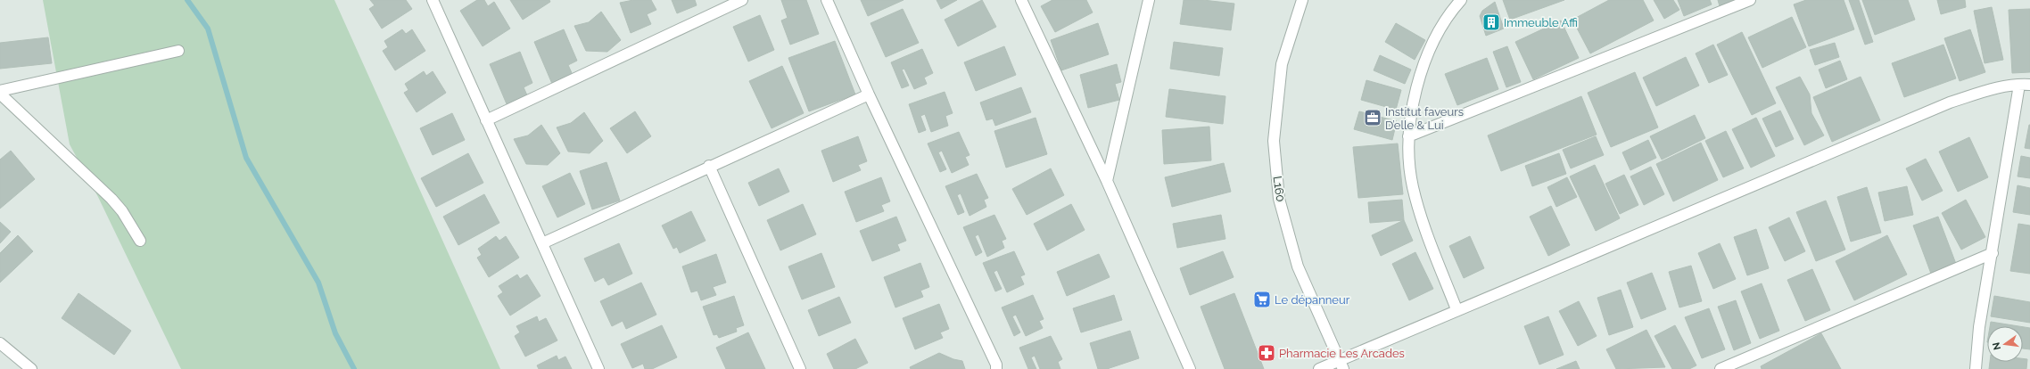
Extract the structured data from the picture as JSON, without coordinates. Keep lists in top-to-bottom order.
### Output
{
  "streets": {
    "street": ["L160"]
  },
  "places": {
    "building": ["Immeuble Affi"],
    "office": ["Institut faveurs D’elle & Lui"],
    "supermarket": ["Le dépanneur"],
    "pharmacy": ["Pharmacie Les Arcades"]
  },
  "north": "left"
}
